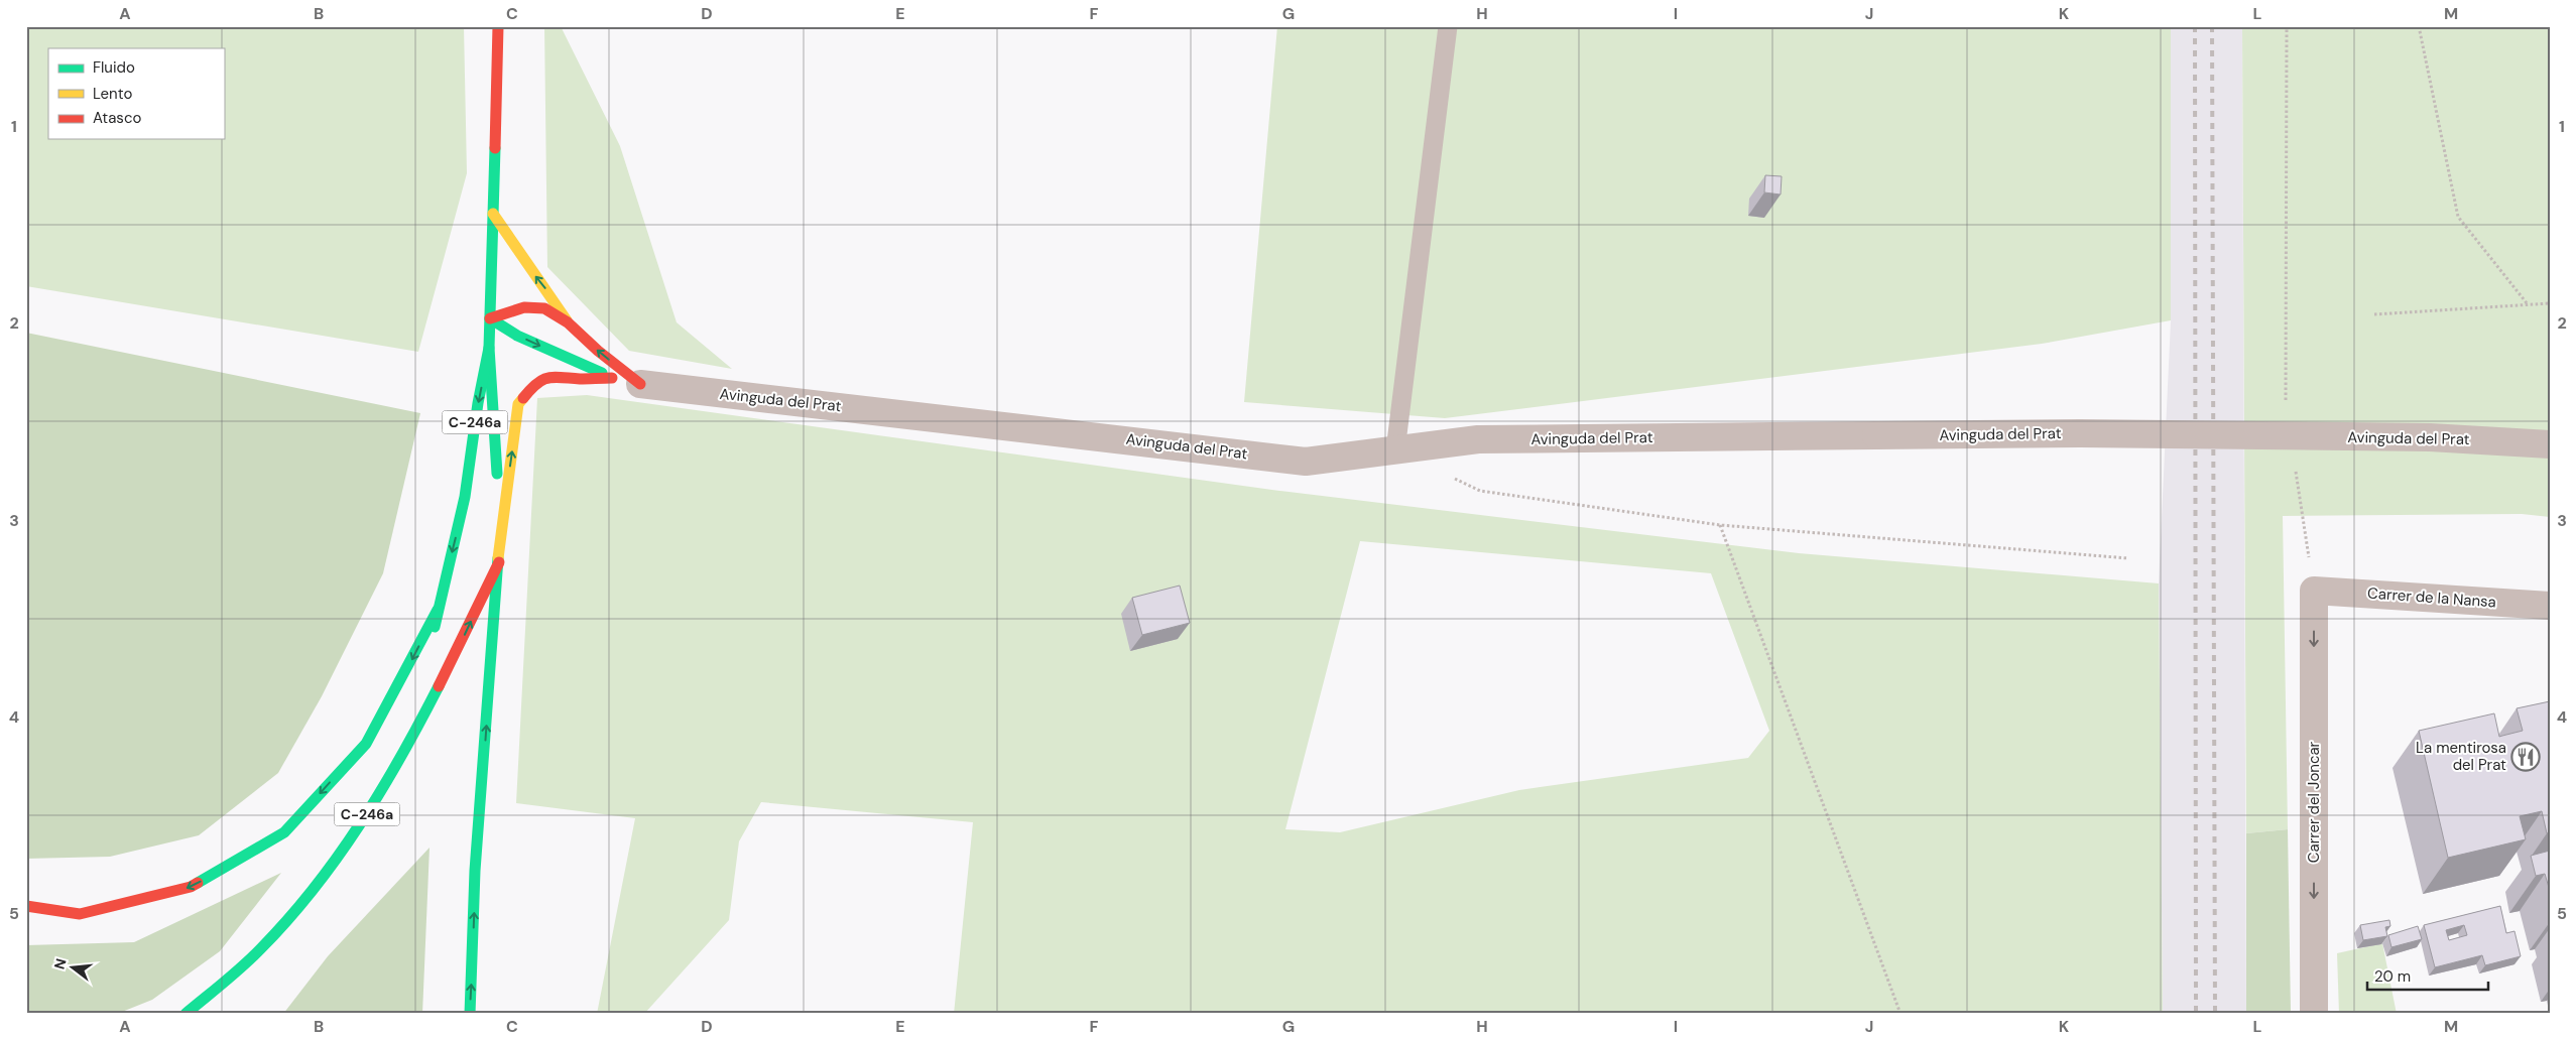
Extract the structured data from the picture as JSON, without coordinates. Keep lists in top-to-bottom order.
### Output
{
  "streets": {
    "main road": ["C-246a"],
    "street": ["Avinguda del Prat", "Carrer de la Nansa", "Carrer del Joncar"]
  },
  "crossings": [
    ["Carrer de la Nansa", "Carrer del Joncar"]
  ],
  "one_way": ["Carrer del Joncar"],
  "places": {
    "restaurant": ["La mentirosa del Prat"]
  },
  "legend": ["Fluido", "Lento", "Atasco"],
  "scale_bar": "20 m",
  "north": "left",
  "grid": {
    "columns": [
      "A",
      "B",
      "C",
      "D",
      "E",
      "F",
      "G",
      "H",
      "I",
      "J",
      "K",
      "L",
      "M"
    ],
    "rows": [
      "1",
      "2",
      "3",
      "4",
      "5"
    ]
  }
}
